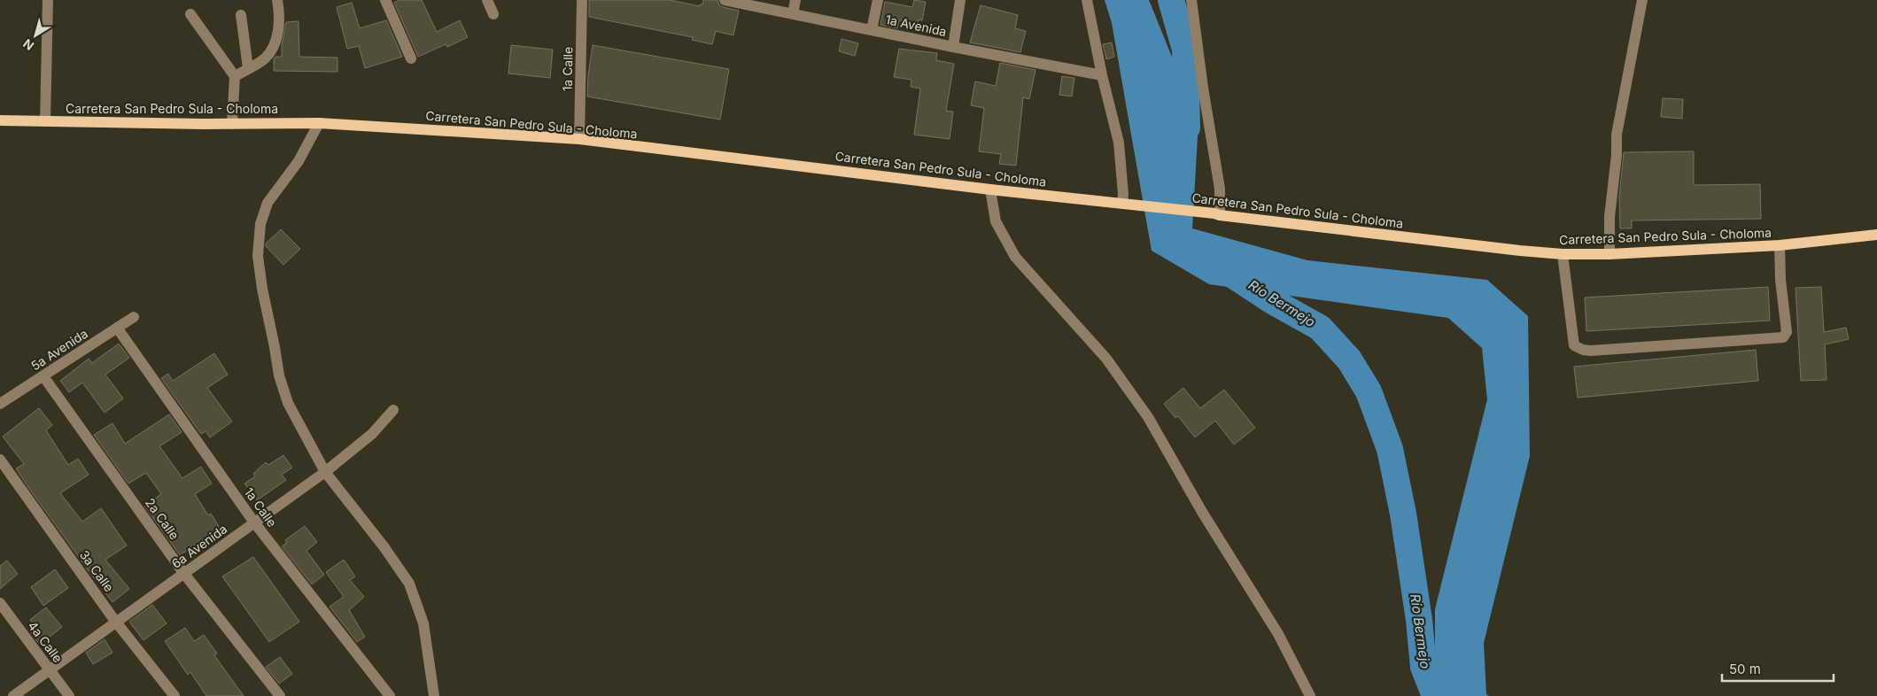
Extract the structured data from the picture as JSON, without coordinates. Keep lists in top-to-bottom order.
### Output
{
  "streets": {
    "main road": ["Carretera San Pedro Sula - Choloma"],
    "street": [
      "1a Avenida",
      "1a Calle",
      "5a Avenida",
      "2a Calle",
      "6a Avenida",
      "3a Calle",
      "4a Calle"
    ]
  },
  "crossings": [
    ["1a Calle", "Carretera San Pedro Sula - Choloma"],
    ["1a Calle", "5a Avenida"],
    ["1a Calle", "6a Avenida"],
    ["5a Avenida", "2a Calle"],
    ["2a Calle", "6a Avenida"],
    ["6a Avenida", "3a Calle"],
    ["6a Avenida", "4a Calle"]
  ],
  "water": ["Río Bermejo"],
  "scale_bar": "50 m",
  "north": "bottom left"
}
